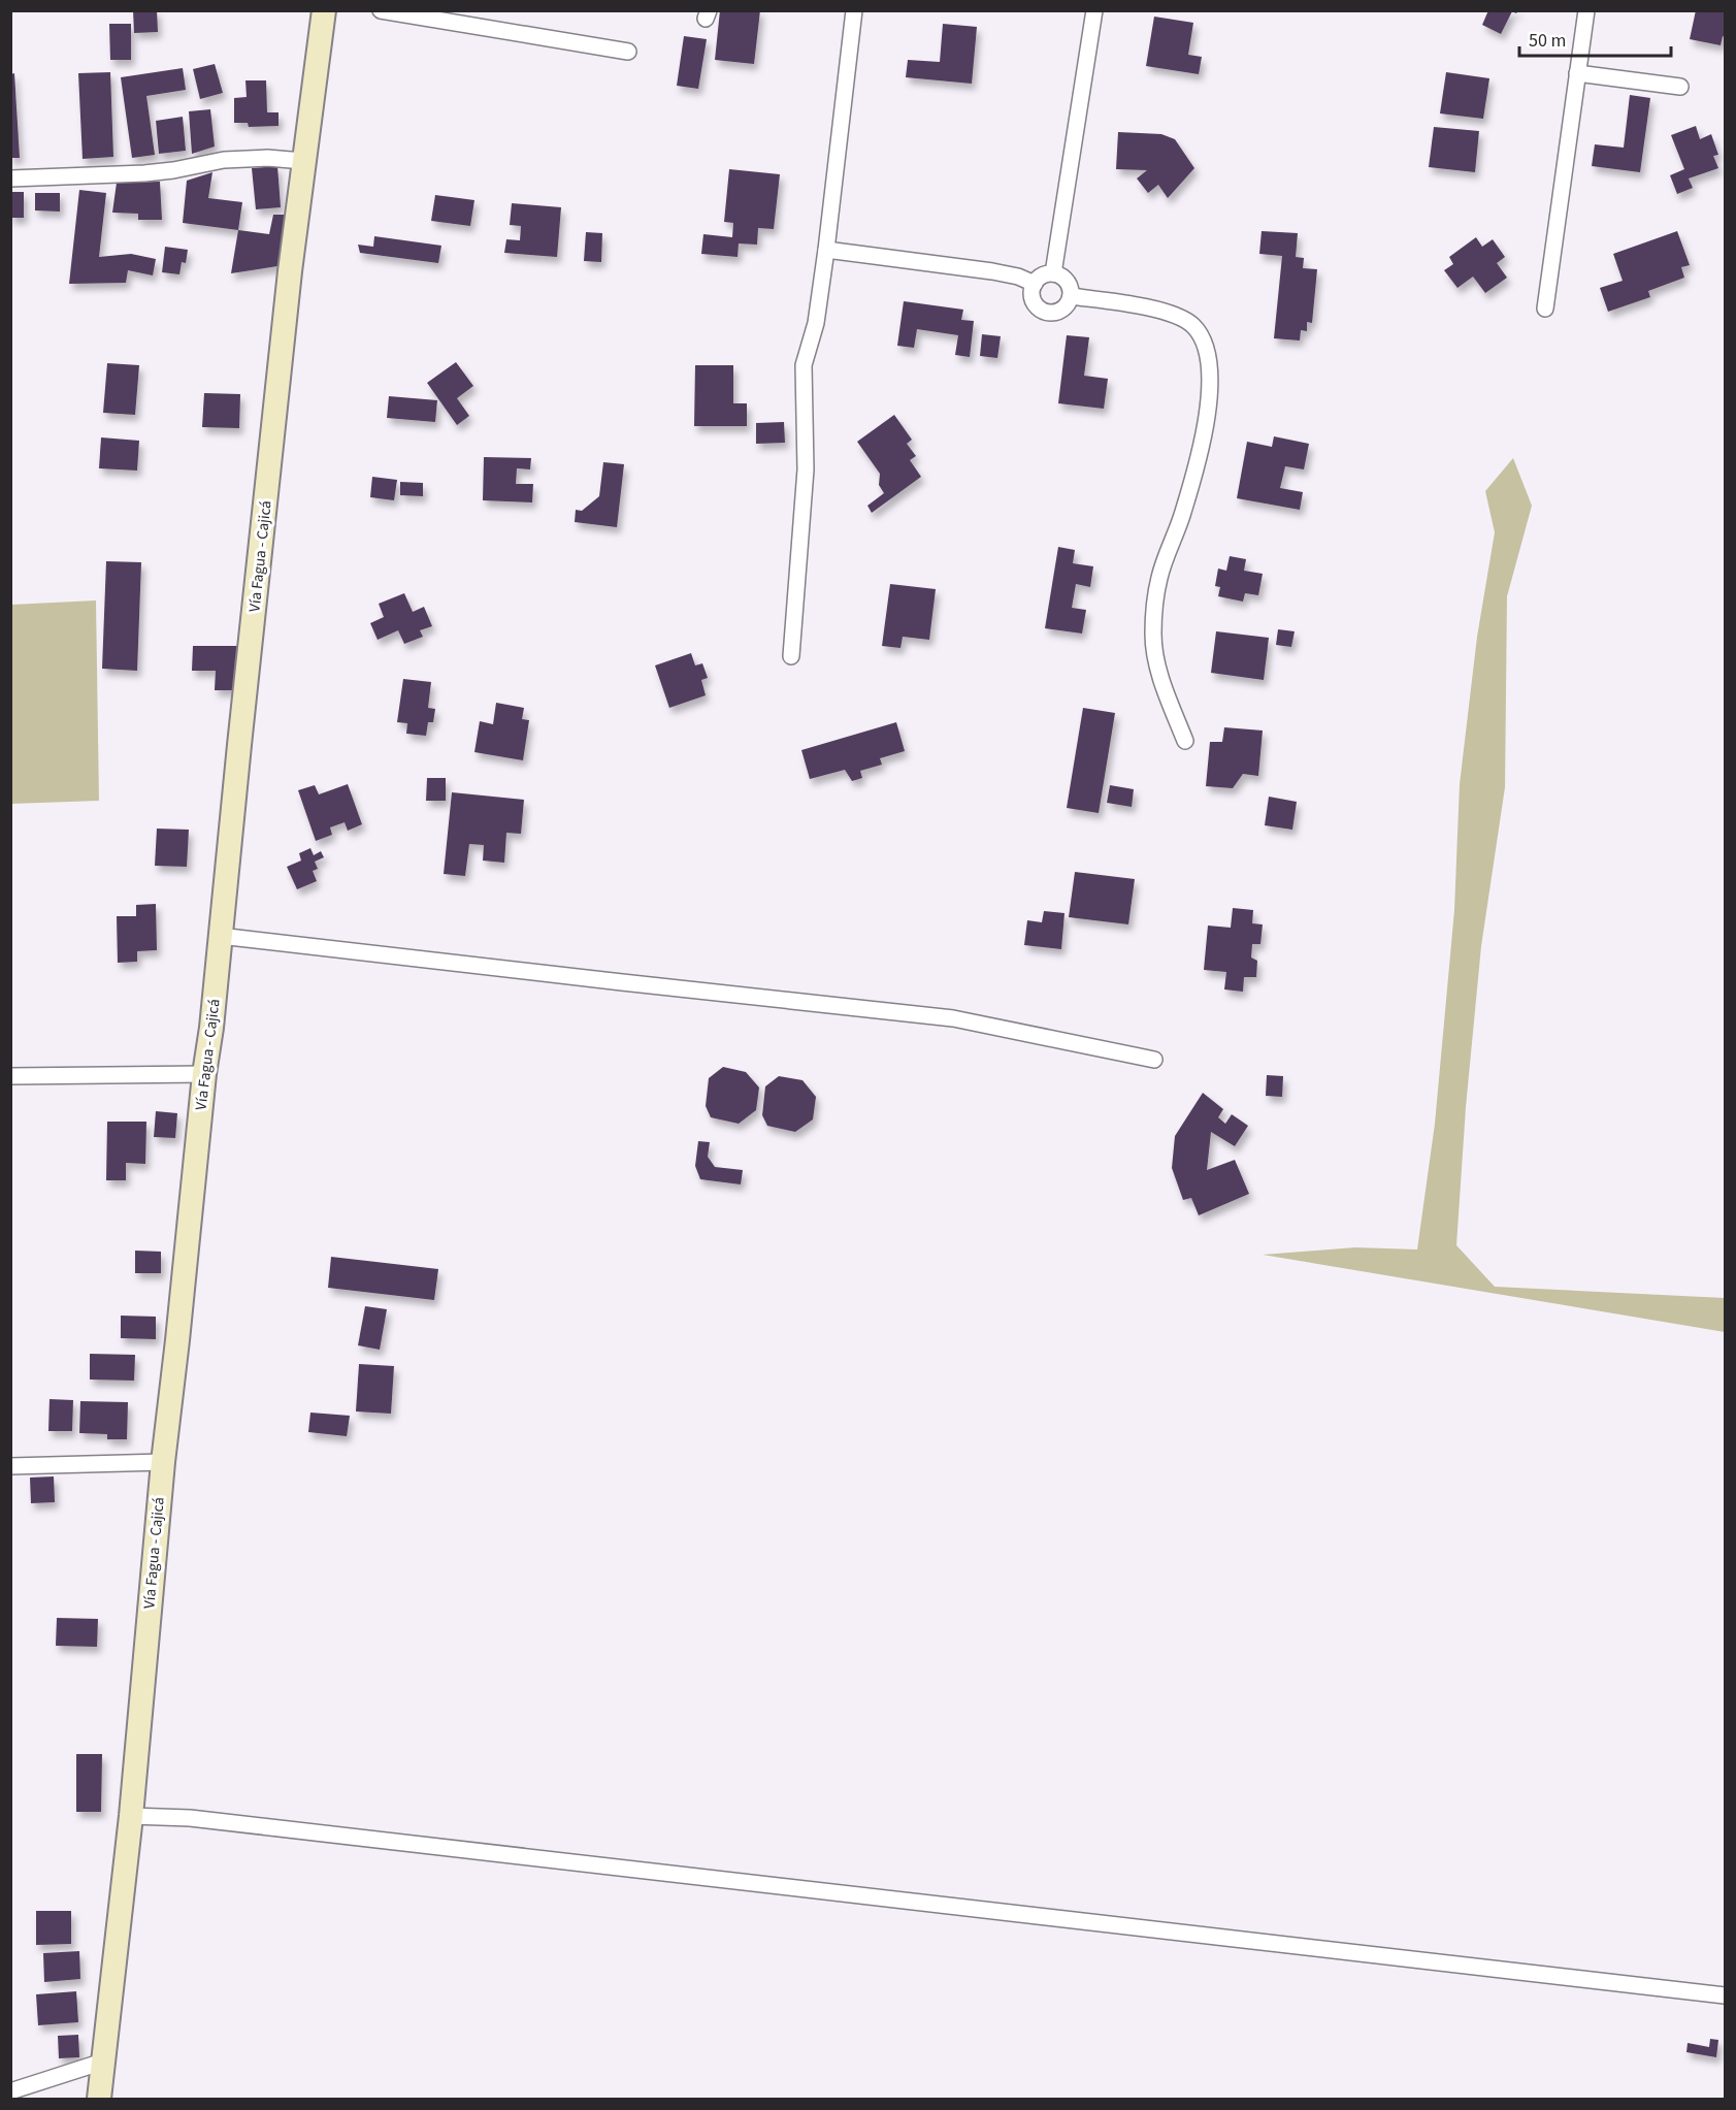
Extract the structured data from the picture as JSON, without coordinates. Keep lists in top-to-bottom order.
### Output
{
  "streets": {
    "street": ["Vía Fagua - Cajicá"]
  },
  "scale_bar": "50 m"
}
